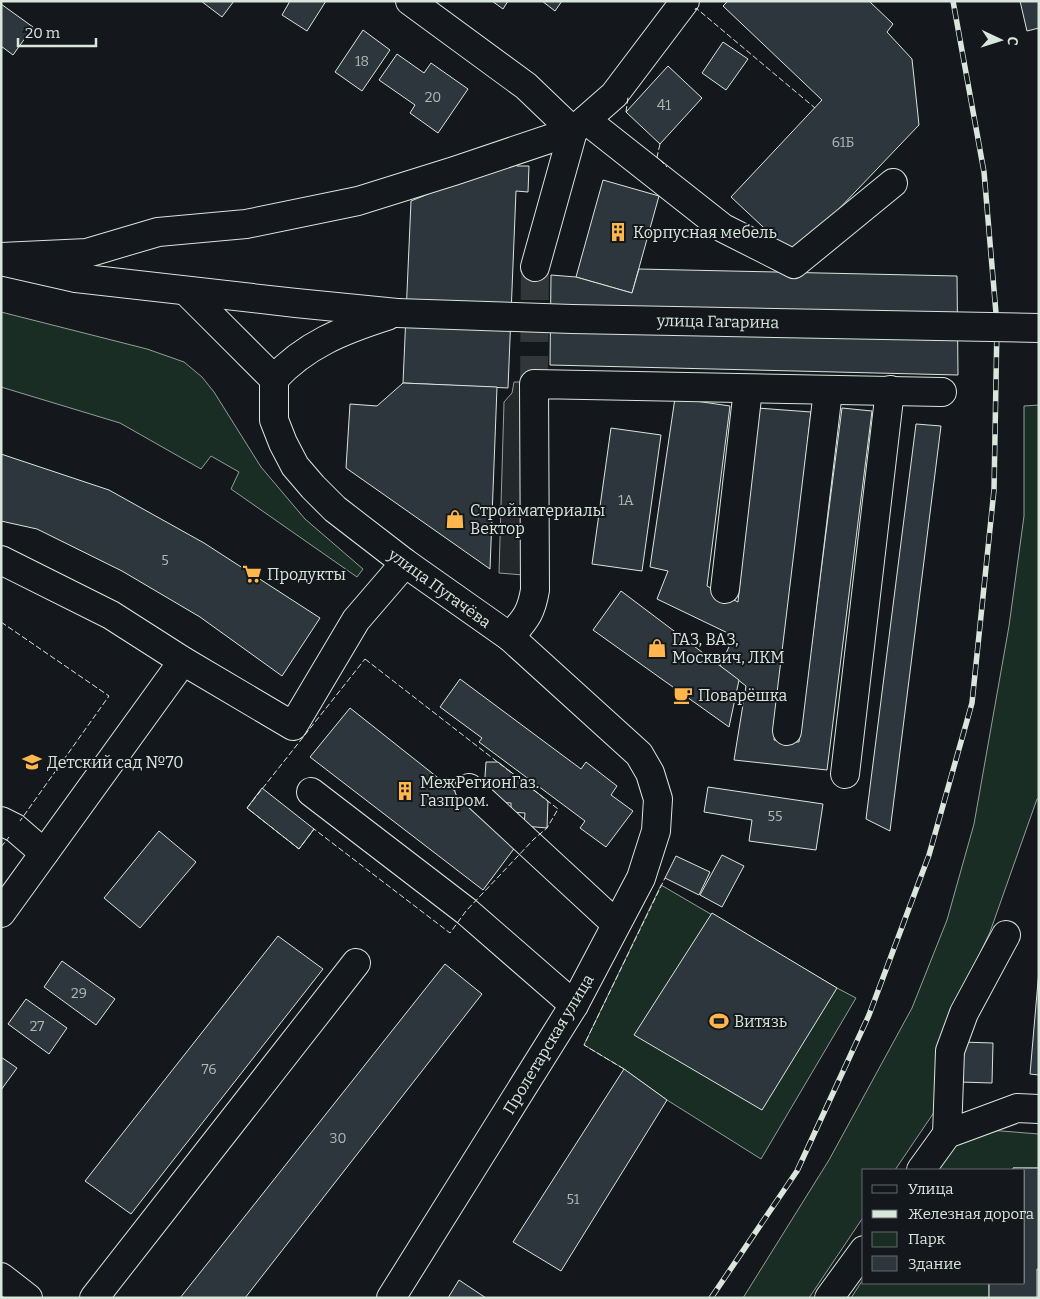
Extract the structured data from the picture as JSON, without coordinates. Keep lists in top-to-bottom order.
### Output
{
  "streets": {
    "main road": ["улица Гагарина", "улица Пугачёва", "Пролетарская улица"]
  },
  "crossings": [
    ["улица Пугачёва", "Пролетарская улица"]
  ],
  "places": {
    "building": ["Корпусная мебель", "МежРегионГаз. Газпром."],
    "shop": ["Стройматериалы Вектор", "ГАЗ, ВАЗ, Москвич, ЛКМ"],
    "supermarket": ["Продукты"],
    "cafe": ["Поварёшка"],
    "school or university": ["Детский сад №70"],
    "sports": ["Витязь"]
  },
  "house_numbers": [
    "18",
    "20",
    "41",
    "61Б",
    "1А",
    "5",
    "55",
    "29",
    "27",
    "76",
    "30",
    "51"
  ],
  "legend": [
    "Улица",
    "Железная дорога",
    "Парк",
    "Здание"
  ],
  "scale_bar": "20 m",
  "north": "right"
}
